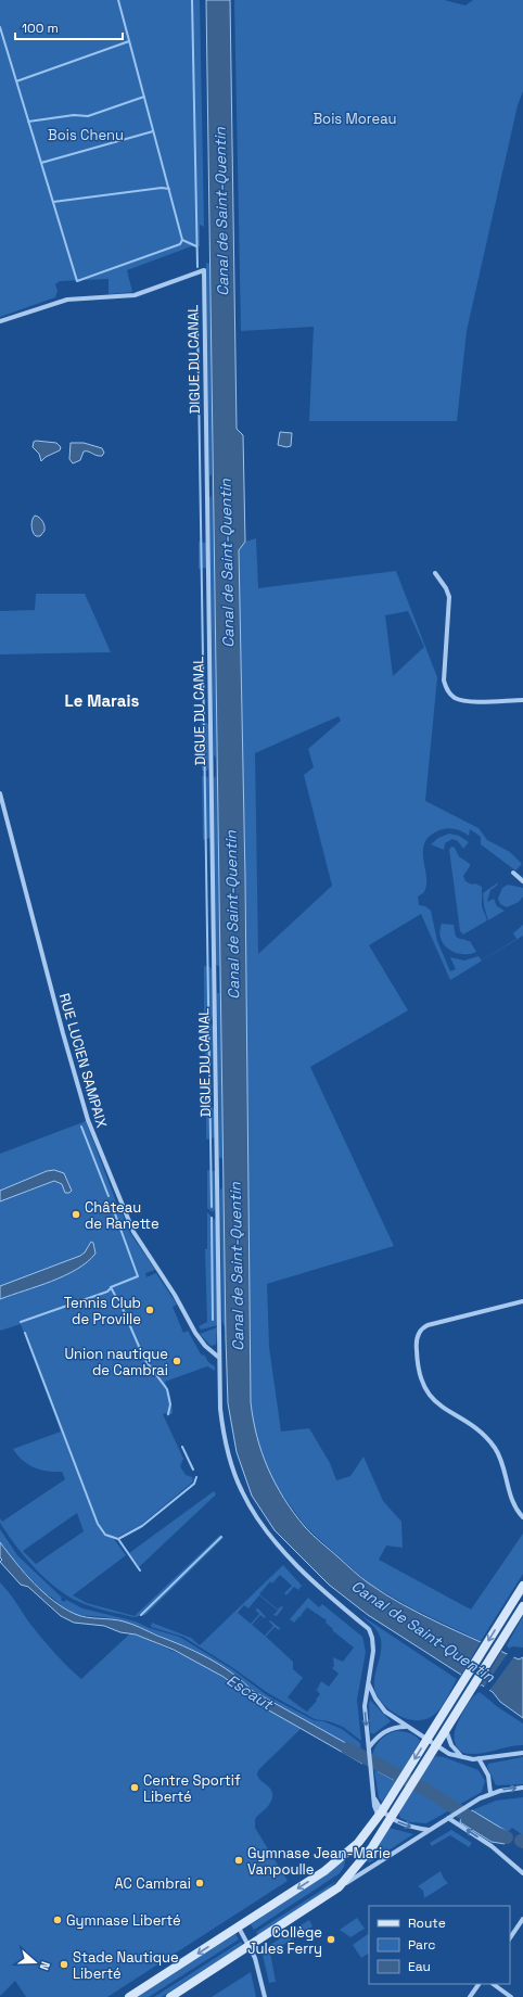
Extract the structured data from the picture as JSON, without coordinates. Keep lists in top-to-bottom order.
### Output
{
  "streets": {
    "street": ["DIGUE DU CANAL", "RUE LUCIEN SAMPAIX"]
  },
  "crossings": [
    ["DIGUE DU CANAL", "RUE LUCIEN SAMPAIX"]
  ],
  "districts": ["Le Marais"],
  "water": ["Canal de Saint-Quentin", "Escaut"],
  "parks": ["Bois Moreau", "Bois Chenu"],
  "places": [
    "Château de Ranette",
    "Tennis Club de Proville",
    "Union nautique de Cambrai",
    "Centre Sportif Liberté",
    "Gymnase Jean-Marie Vanpoulle",
    "AC Cambrai",
    "Gymnase Liberté",
    "Collège Jules Ferry",
    "Stade Nautique Liberté"
  ],
  "legend": ["Route", "Parc", "Eau"],
  "scale_bar": "100 m",
  "north": "right"
}
